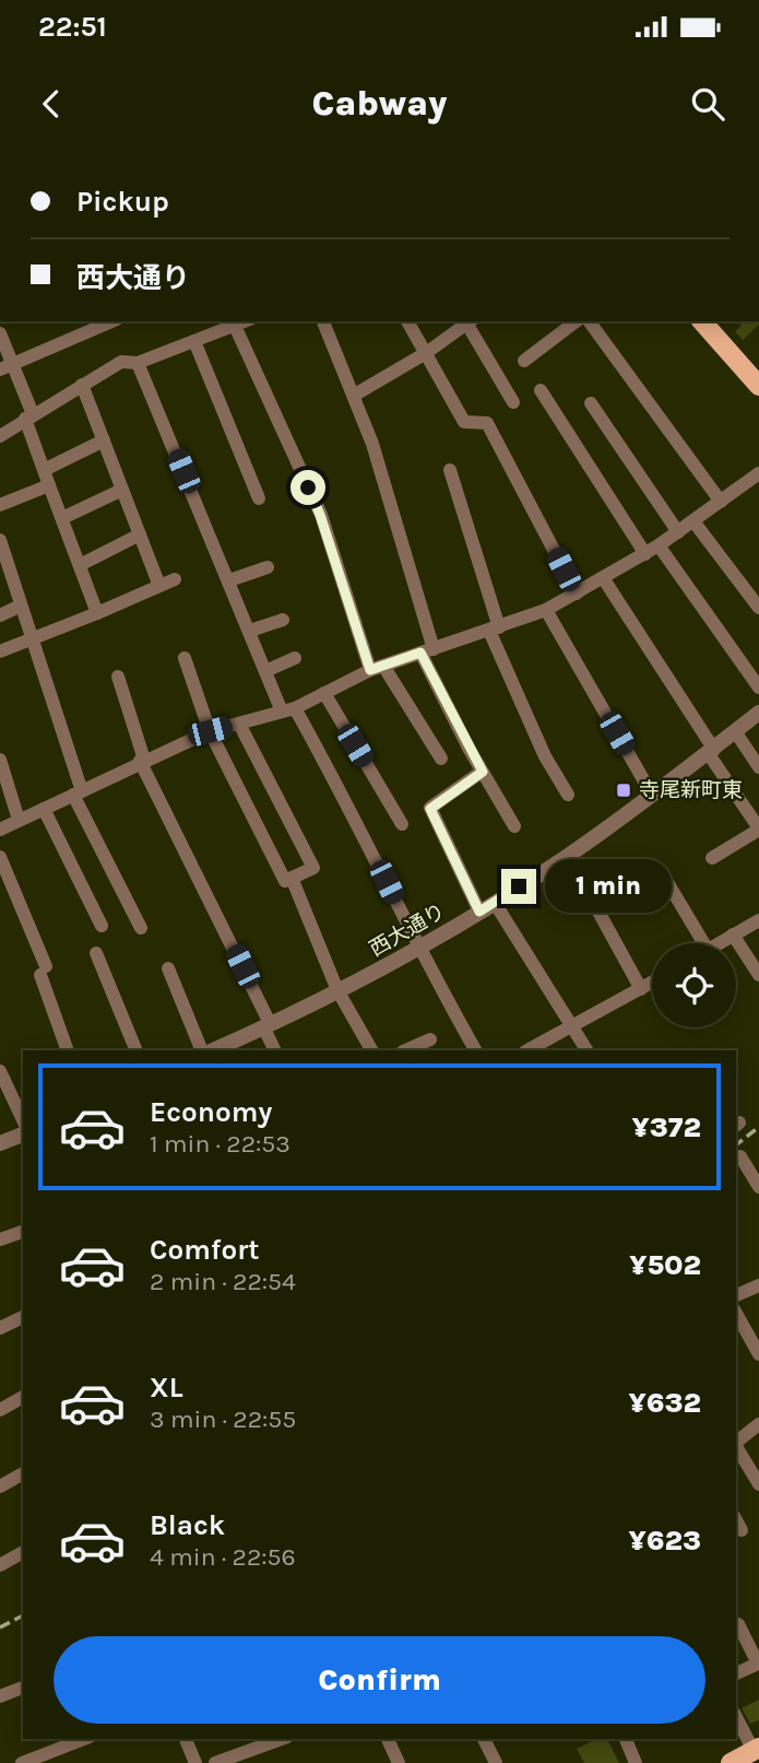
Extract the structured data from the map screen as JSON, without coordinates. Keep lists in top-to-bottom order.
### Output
{
  "streets": {
    "street": ["西大通り"]
  },
  "places": {
    "transit": ["寺尾新町東"]
  },
  "page": {
    "status": "22:51",
    "header": "Cabway",
    "banner": ["Pickup", "西大通り"],
    "bubble": "1 min",
    "list": [
      {
        "name": "Economy",
        "note": "1 min · 22:53",
        "value": "¥372"
      },
      {
        "name": "Comfort",
        "note": "2 min · 22:54",
        "value": "¥502"
      },
      {
        "name": "XL",
        "note": "3 min · 22:55",
        "value": "¥632"
      },
      {
        "name": "Black",
        "note": "4 min · 22:56",
        "value": "¥623"
      }
    ],
    "buttons": "Confirm"
  }
}
